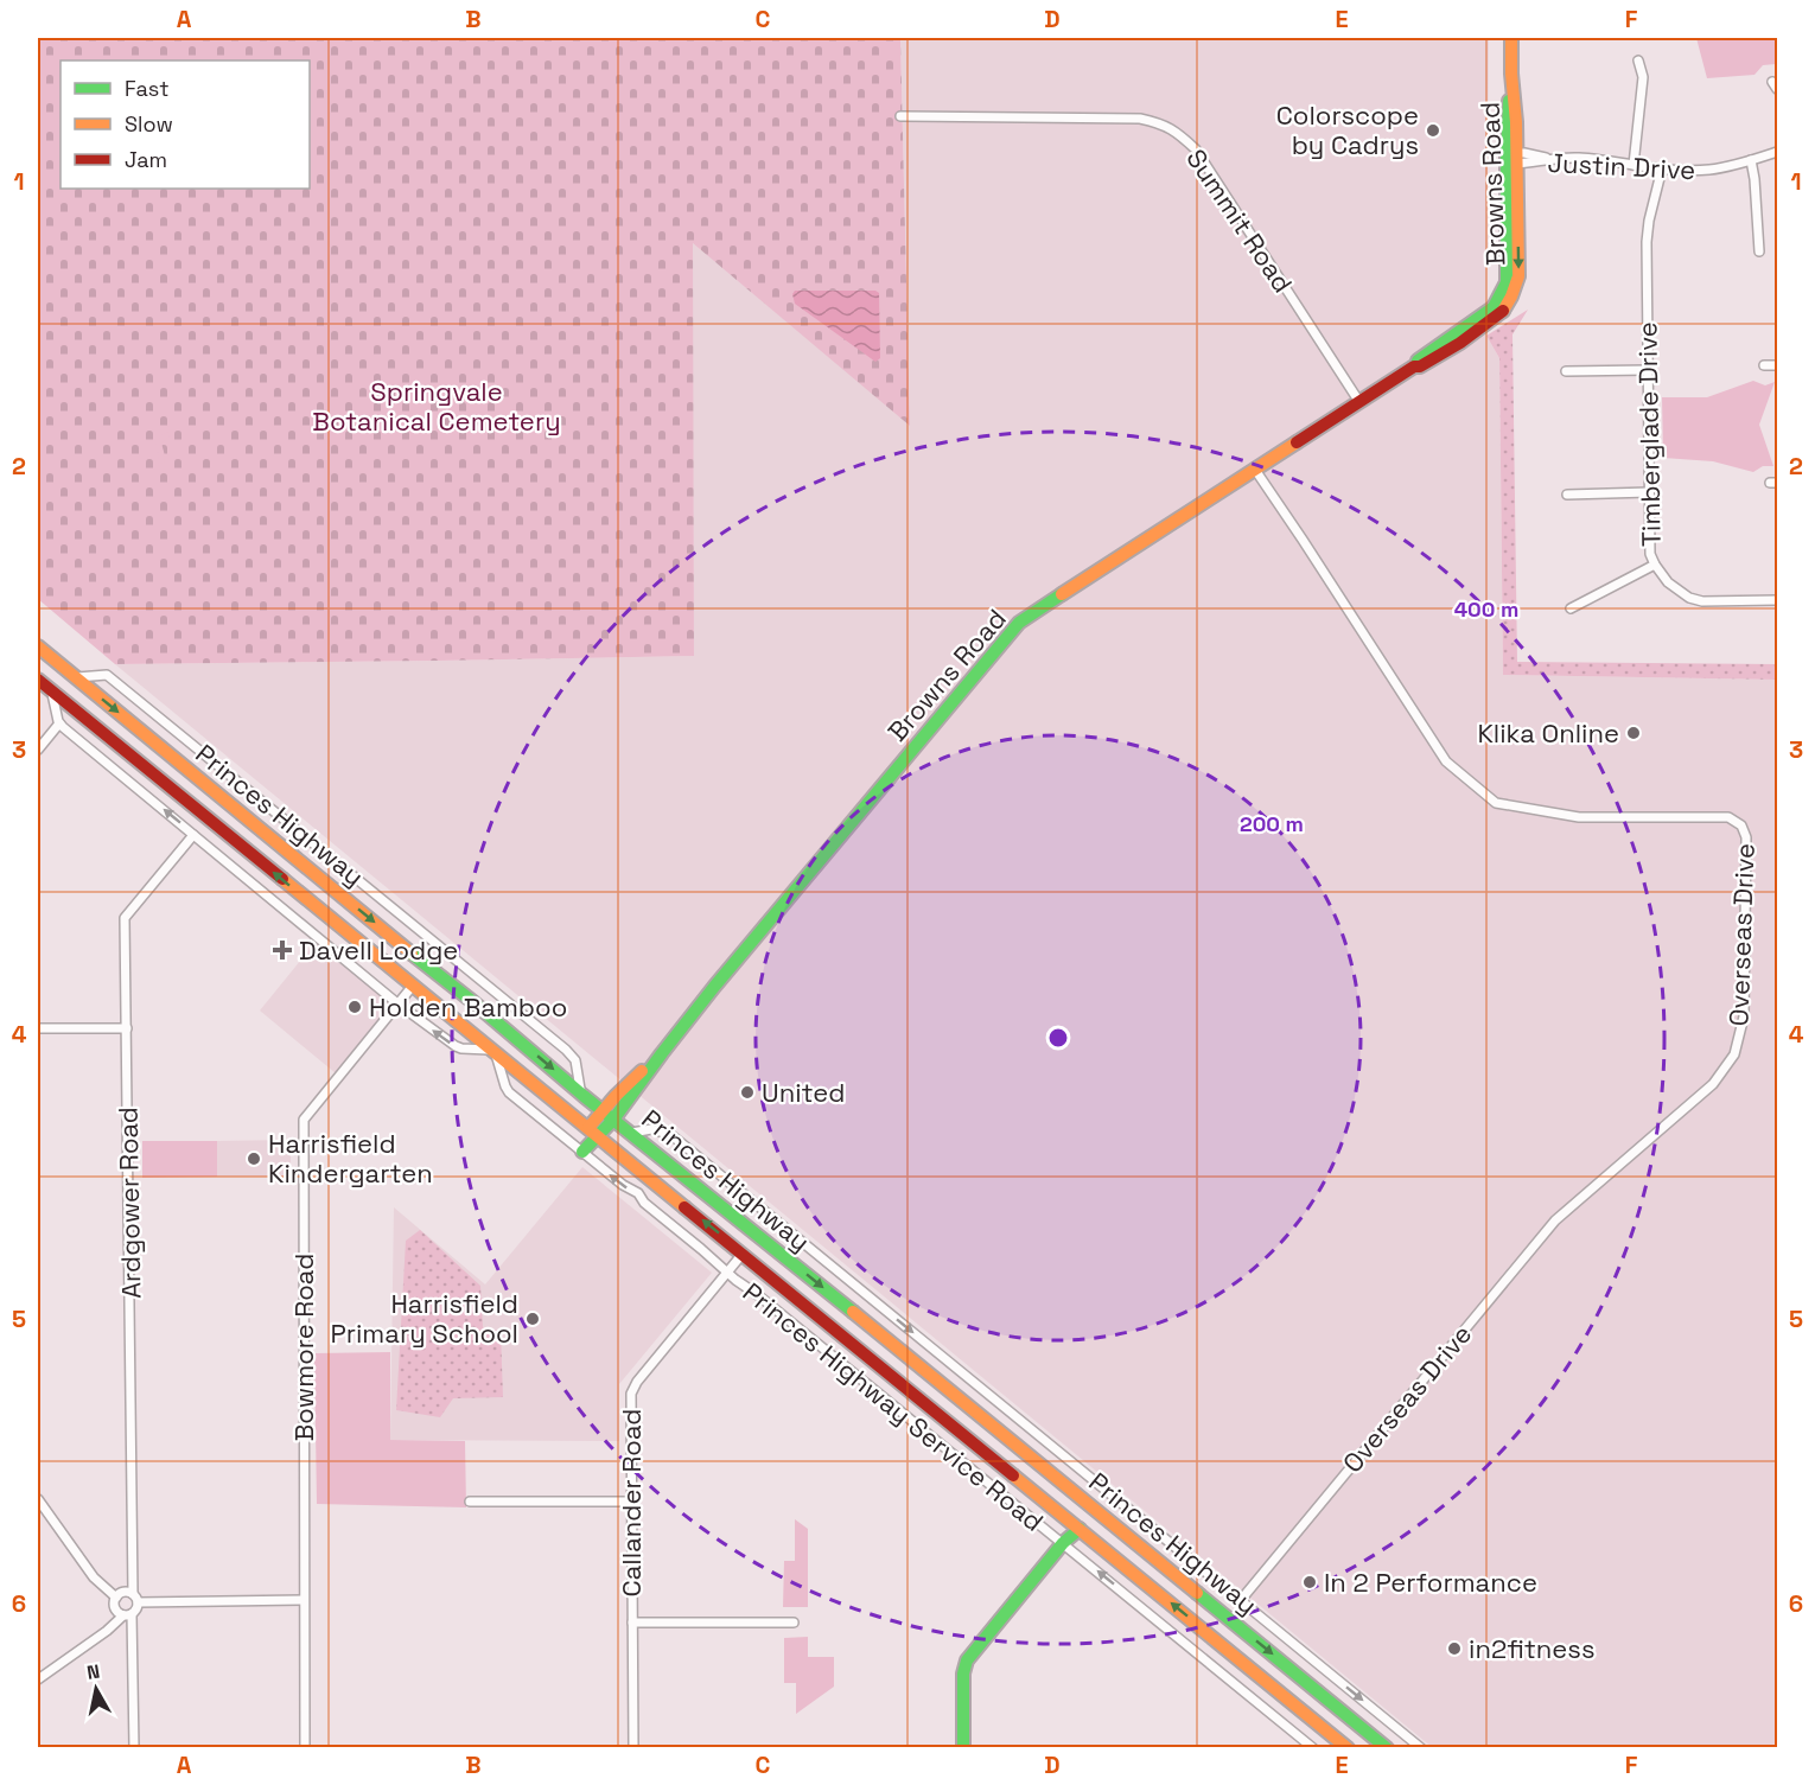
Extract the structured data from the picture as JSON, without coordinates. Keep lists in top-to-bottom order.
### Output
{
  "streets": {
    "main road": ["Browns Road", "Princes Highway"],
    "street": [
      "Justin Drive",
      "Summit Road",
      "Timberglade Drive",
      "Overseas Drive",
      "Ardgower Road",
      "Bowmore Road",
      "Princes Highway Service Road",
      "Callander Road"
    ]
  },
  "crossings": [
    ["Justin Drive", "Browns Road"],
    ["Justin Drive", "Timberglade Drive"],
    ["Browns Road", "Summit Road"],
    ["Browns Road", "Princes Highway"],
    ["Browns Road", "Overseas Drive"],
    ["Browns Road", "Princes Highway Service Road"],
    ["Princes Highway", "Bowmore Road"],
    ["Princes Highway", "Princes Highway Service Road"],
    ["Princes Highway", "Callander Road"],
    ["Princes Highway Service Road", "Callander Road"]
  ],
  "parks": ["Springvale Botanical Cemetery"],
  "places": {
    "other": [
      "Colorscope by Cadrys",
      "Klika Online",
      "Holden Bamboo",
      "United",
      "Harrisfield Kindergarten",
      "Harrisfield Primary School",
      "In 2 Performance",
      "in2fitness"
    ],
    "health": ["Davell Lodge"]
  },
  "legend": ["Fast", "Slow", "Jam"],
  "north": "top",
  "grid": {
    "columns": [
      "A",
      "B",
      "C",
      "D",
      "E",
      "F"
    ],
    "rows": [
      "1",
      "2",
      "3",
      "4",
      "5",
      "6"
    ]
  },
  "rings": ["400 m", "200 m"]
}
